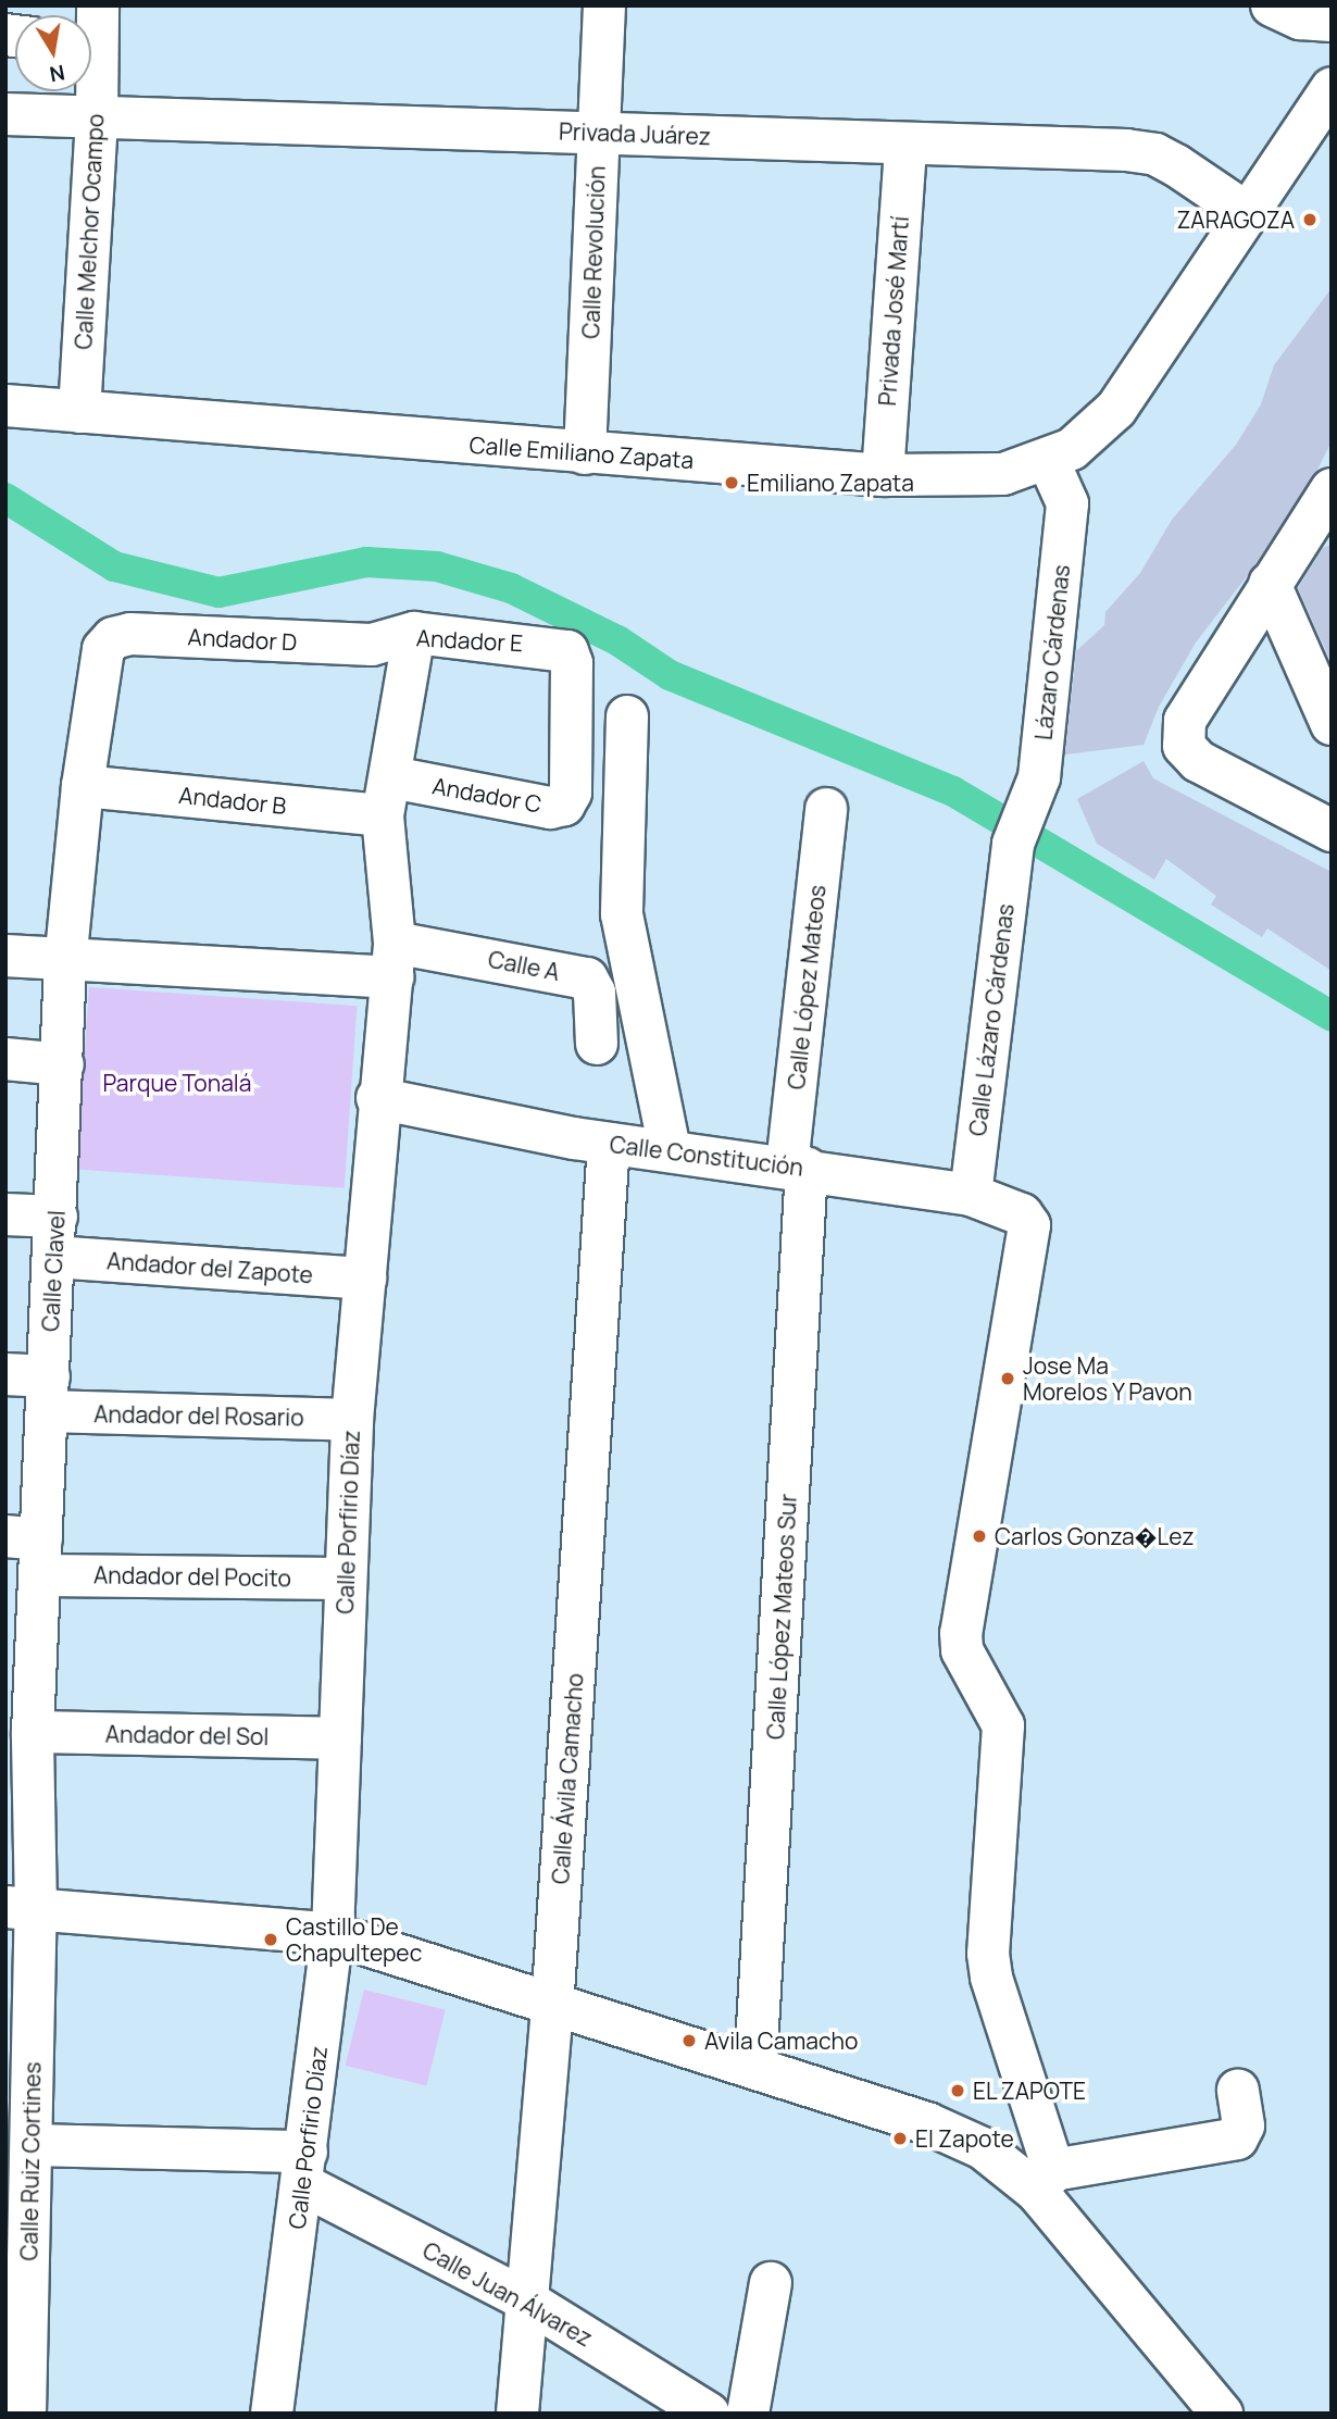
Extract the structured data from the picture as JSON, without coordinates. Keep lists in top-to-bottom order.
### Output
{
  "streets": {
    "street": [
      "Privada Juárez",
      "Calle Melchor Ocampo",
      "Calle Revolución",
      "Privada José Martí",
      "Calle Emiliano Zapata",
      "Andador D",
      "Andador E",
      "Lázaro Cárdenas",
      "Andador C",
      "Andador B",
      "Calle A",
      "Calle López Mateos",
      "Calle Lázaro Cárdenas",
      "Calle Constitución",
      "Andador del Zapote",
      "Calle Clavel",
      "Andador del Rosario",
      "Calle Porfirio Díaz",
      "Andador del Pocito",
      "Calle López Mateos Sur",
      "Andador del Sol",
      "Calle Ávila Camacho",
      "Calle Ruiz Cortines",
      "Calle Juan Álvarez"
    ]
  },
  "crossings": [
    ["Privada Juárez", "Calle Melchor Ocampo"],
    ["Privada Juárez", "Calle Revolución"],
    ["Privada Juárez", "Privada José Martí"],
    ["Privada Juárez", "Calle Emiliano Zapata"],
    ["Calle Melchor Ocampo", "Calle Emiliano Zapata"],
    ["Calle Revolución", "Calle Emiliano Zapata"],
    ["Privada José Martí", "Calle Emiliano Zapata"],
    ["Calle Emiliano Zapata", "Lázaro Cárdenas"],
    ["Andador D", "Andador E"],
    ["Andador D", "Calle Clavel"],
    ["Andador E", "Andador C"],
    ["Andador E", "Calle Porfirio Díaz"],
    ["Lázaro Cárdenas", "Calle Lázaro Cárdenas"],
    ["Andador C", "Andador B"],
    ["Andador C", "Calle Porfirio Díaz"],
    ["Andador B", "Calle Clavel"],
    ["Andador B", "Calle Porfirio Díaz"],
    ["Calle A", "Calle Porfirio Díaz"],
    ["Calle López Mateos", "Calle Constitución"],
    ["Calle López Mateos", "Calle López Mateos Sur"],
    ["Calle Lázaro Cárdenas", "Calle Constitución"],
    ["Calle Constitución", "Calle Porfirio Díaz"],
    ["Calle Constitución", "Calle López Mateos Sur"],
    ["Calle Constitución", "Calle Ávila Camacho"],
    ["Andador del Zapote", "Calle Clavel"],
    ["Andador del Zapote", "Calle Porfirio Díaz"],
    ["Calle Clavel", "Andador del Rosario"],
    ["Calle Clavel", "Andador del Pocito"],
    ["Calle Clavel", "Andador del Sol"],
    ["Calle Clavel", "Calle Ruiz Cortines"],
    ["Andador del Rosario", "Calle Porfirio Díaz"],
    ["Calle Porfirio Díaz", "Andador del Pocito"],
    ["Calle Porfirio Díaz", "Andador del Sol"],
    ["Calle Porfirio Díaz", "Calle Juan Álvarez"],
    ["Calle Ávila Camacho", "Calle Juan Álvarez"],
    ["Calle Ruiz Cortines", "Calle Juan Álvarez"]
  ],
  "parks": ["Parque Tonalá"],
  "places": [
    "ZARAGOZA",
    "Emiliano Zapata",
    "Jose Ma Morelos Y Pavon",
    "Carlos Gonza�Lez",
    "Castillo De Chapultepec",
    "Avila Camacho",
    "EL ZAPOTE",
    "El Zapote"
  ],
  "north": "bottom"
}
